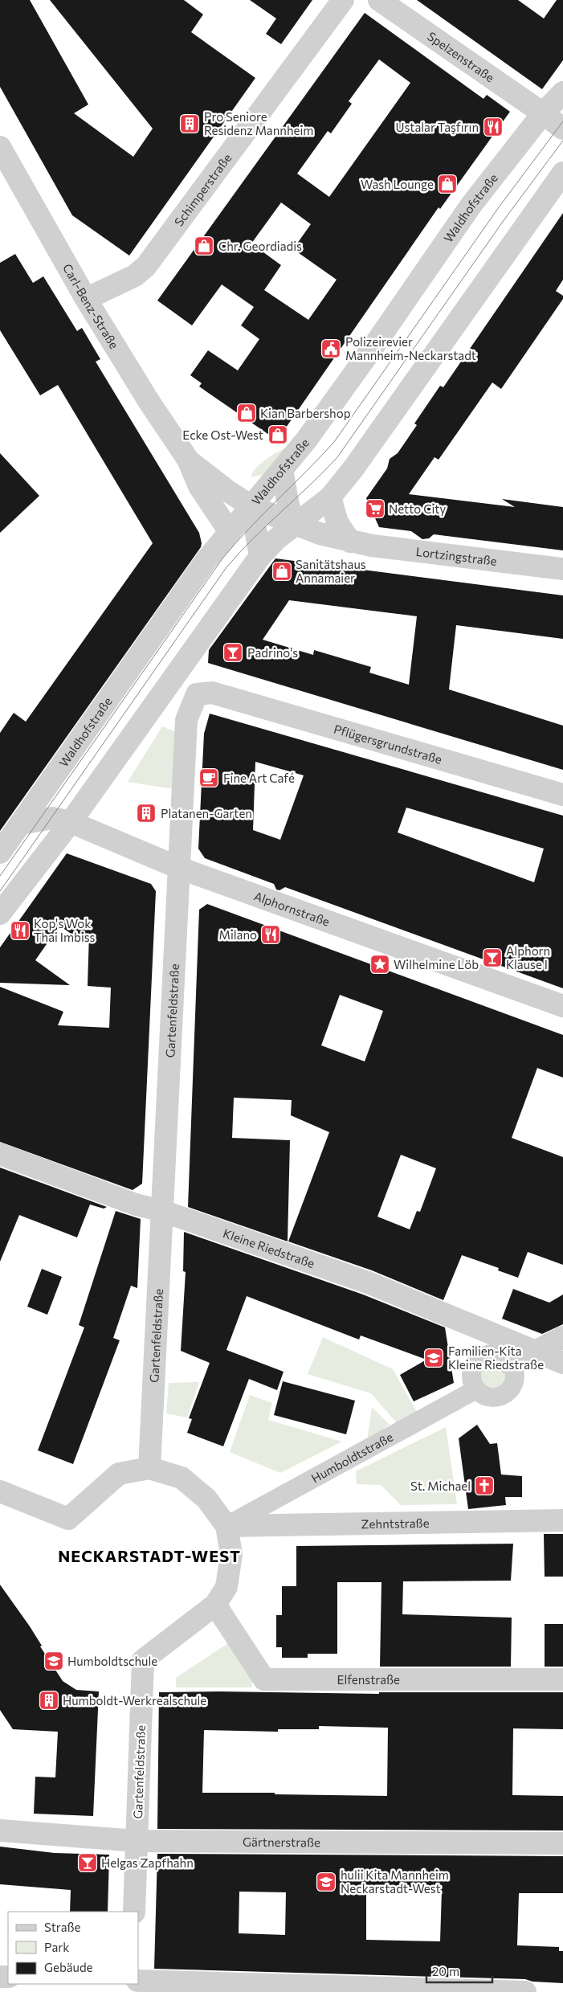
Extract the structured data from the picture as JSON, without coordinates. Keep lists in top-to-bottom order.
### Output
{
  "streets": {
    "street": [
      "Spelzenstraße",
      "Schimperstraße",
      "Waldhofstraße",
      "Carl-Benz-Straße",
      "Lortzingstraße",
      "Pflügersgrundstraße",
      "Alphornstraße",
      "Gartenfeldstraße",
      "Kleine Riedstraße",
      "Humboldtstraße",
      "Zehntstraße",
      "Elfenstraße",
      "Gärtnerstraße"
    ]
  },
  "crossings": [
    ["Spelzenstraße", "Waldhofstraße"],
    ["Schimperstraße", "Carl-Benz-Straße"],
    ["Waldhofstraße", "Carl-Benz-Straße"],
    ["Waldhofstraße", "Alphornstraße"],
    ["Carl-Benz-Straße", "Lortzingstraße"],
    ["Pflügersgrundstraße", "Gartenfeldstraße"],
    ["Alphornstraße", "Gartenfeldstraße"],
    ["Gartenfeldstraße", "Kleine Riedstraße"],
    ["Gartenfeldstraße", "Humboldtstraße"],
    ["Gartenfeldstraße", "Zehntstraße"],
    ["Gartenfeldstraße", "Elfenstraße"],
    ["Gartenfeldstraße", "Gärtnerstraße"],
    ["Humboldtstraße", "Zehntstraße"]
  ],
  "districts": ["NECKARSTADT-WEST"],
  "places": {
    "building": ["Pro Seniore Residenz Mannheim", "Platanen-Garten", "Humboldt-Werkrealschule"],
    "restaurant": ["Ustalar Taşfırın", "Kop's Wok Thai Imbiss", "Milano"],
    "shop": [
      "Wash Lounge",
      "Chr. Geordiadis",
      "Kian Barbershop",
      "Ecke Ost-West",
      "Sanitätshaus Annamaier"
    ],
    "public building": ["Polizeirevier Mannheim-Neckarstadt"],
    "supermarket": ["Netto City"],
    "bar": ["Padrino's", "Alphorn Klause I", "Helgas Zapfhahn"],
    "cafe": ["Fine Art Café"],
    "place": ["Wilhelmine Löb"],
    "school or university": ["Familien-Kita Kleine Riedstraße", "Humboldtschule", "hulii Kita Mannheim Neckarstadt-West"],
    "church": ["St. Michael"]
  },
  "legend": ["Straße", "Park", "Gebäude"],
  "scale_bar": "20 m"
}
